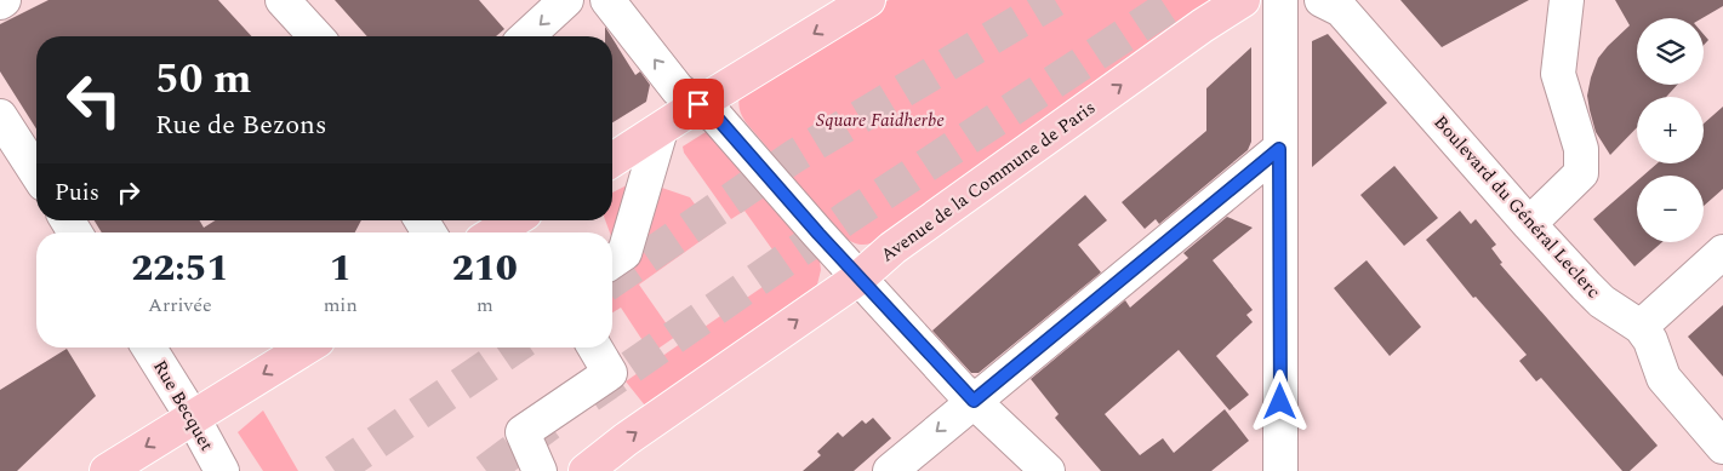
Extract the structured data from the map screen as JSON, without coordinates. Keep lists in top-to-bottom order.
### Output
{
  "streets": {
    "main road": ["Avenue de la Commune de Paris"],
    "street": ["Boulevard du Général Leclerc", "Rue Becquet"]
  },
  "parks": ["Square Faidherbe"],
  "page": {
    "map_buttons": ["+", "−"],
    "turn": ["50 m", "Rue de Bezons"],
    "then": "Puis",
    "eta": [
      "22:51",
      "Arrivée",
      "1",
      "min",
      "210",
      "m"
    ]
  }
}
